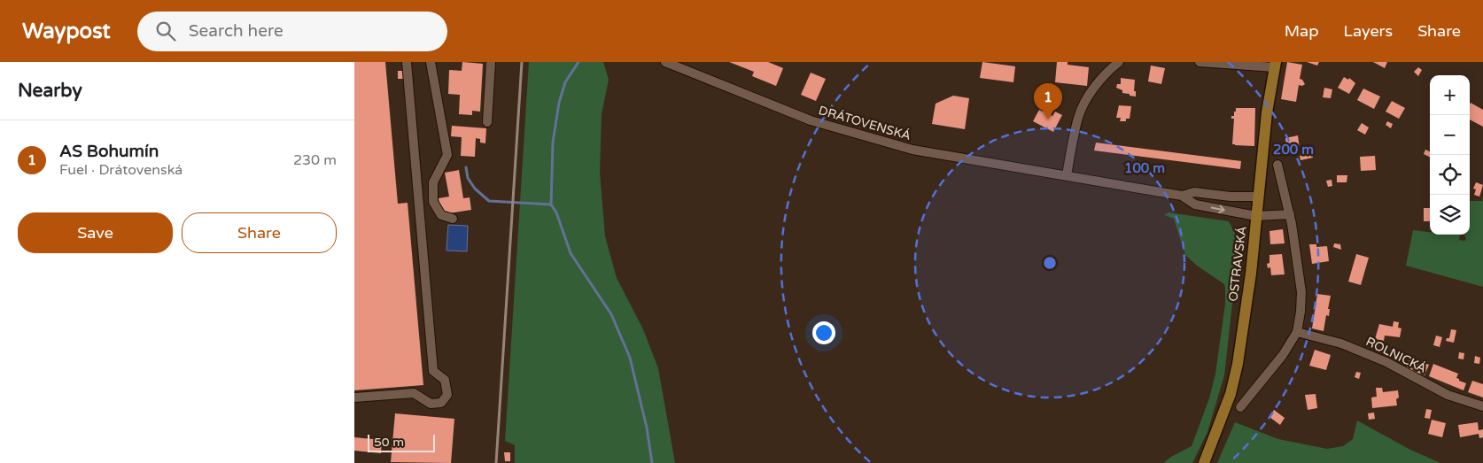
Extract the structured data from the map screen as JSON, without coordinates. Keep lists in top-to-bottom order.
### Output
{
  "streets": {
    "main road": ["OSTRAVSKÁ"],
    "street": ["DRÁTOVENSKÁ", "ROLNICKÁ"]
  },
  "crossings": [
    ["DRÁTOVENSKÁ", "OSTRAVSKÁ"]
  ],
  "scale_bar": "50 m",
  "page": {
    "header": "Waypost",
    "search": "Search here",
    "nav": ["Map", "Layers", "Share"],
    "heading": "Nearby",
    "map_buttons": ["+", "−"],
    "pins": "1",
    "list": [
      {
        "mark": "1",
        "name": "AS Bohumín",
        "note": "Fuel · Drátovenská",
        "value": "230 m"
      }
    ],
    "buttons": ["Save", "Share"],
    "scale": "50 m"
  },
  "rings": ["200 m", "100 m"]
}
